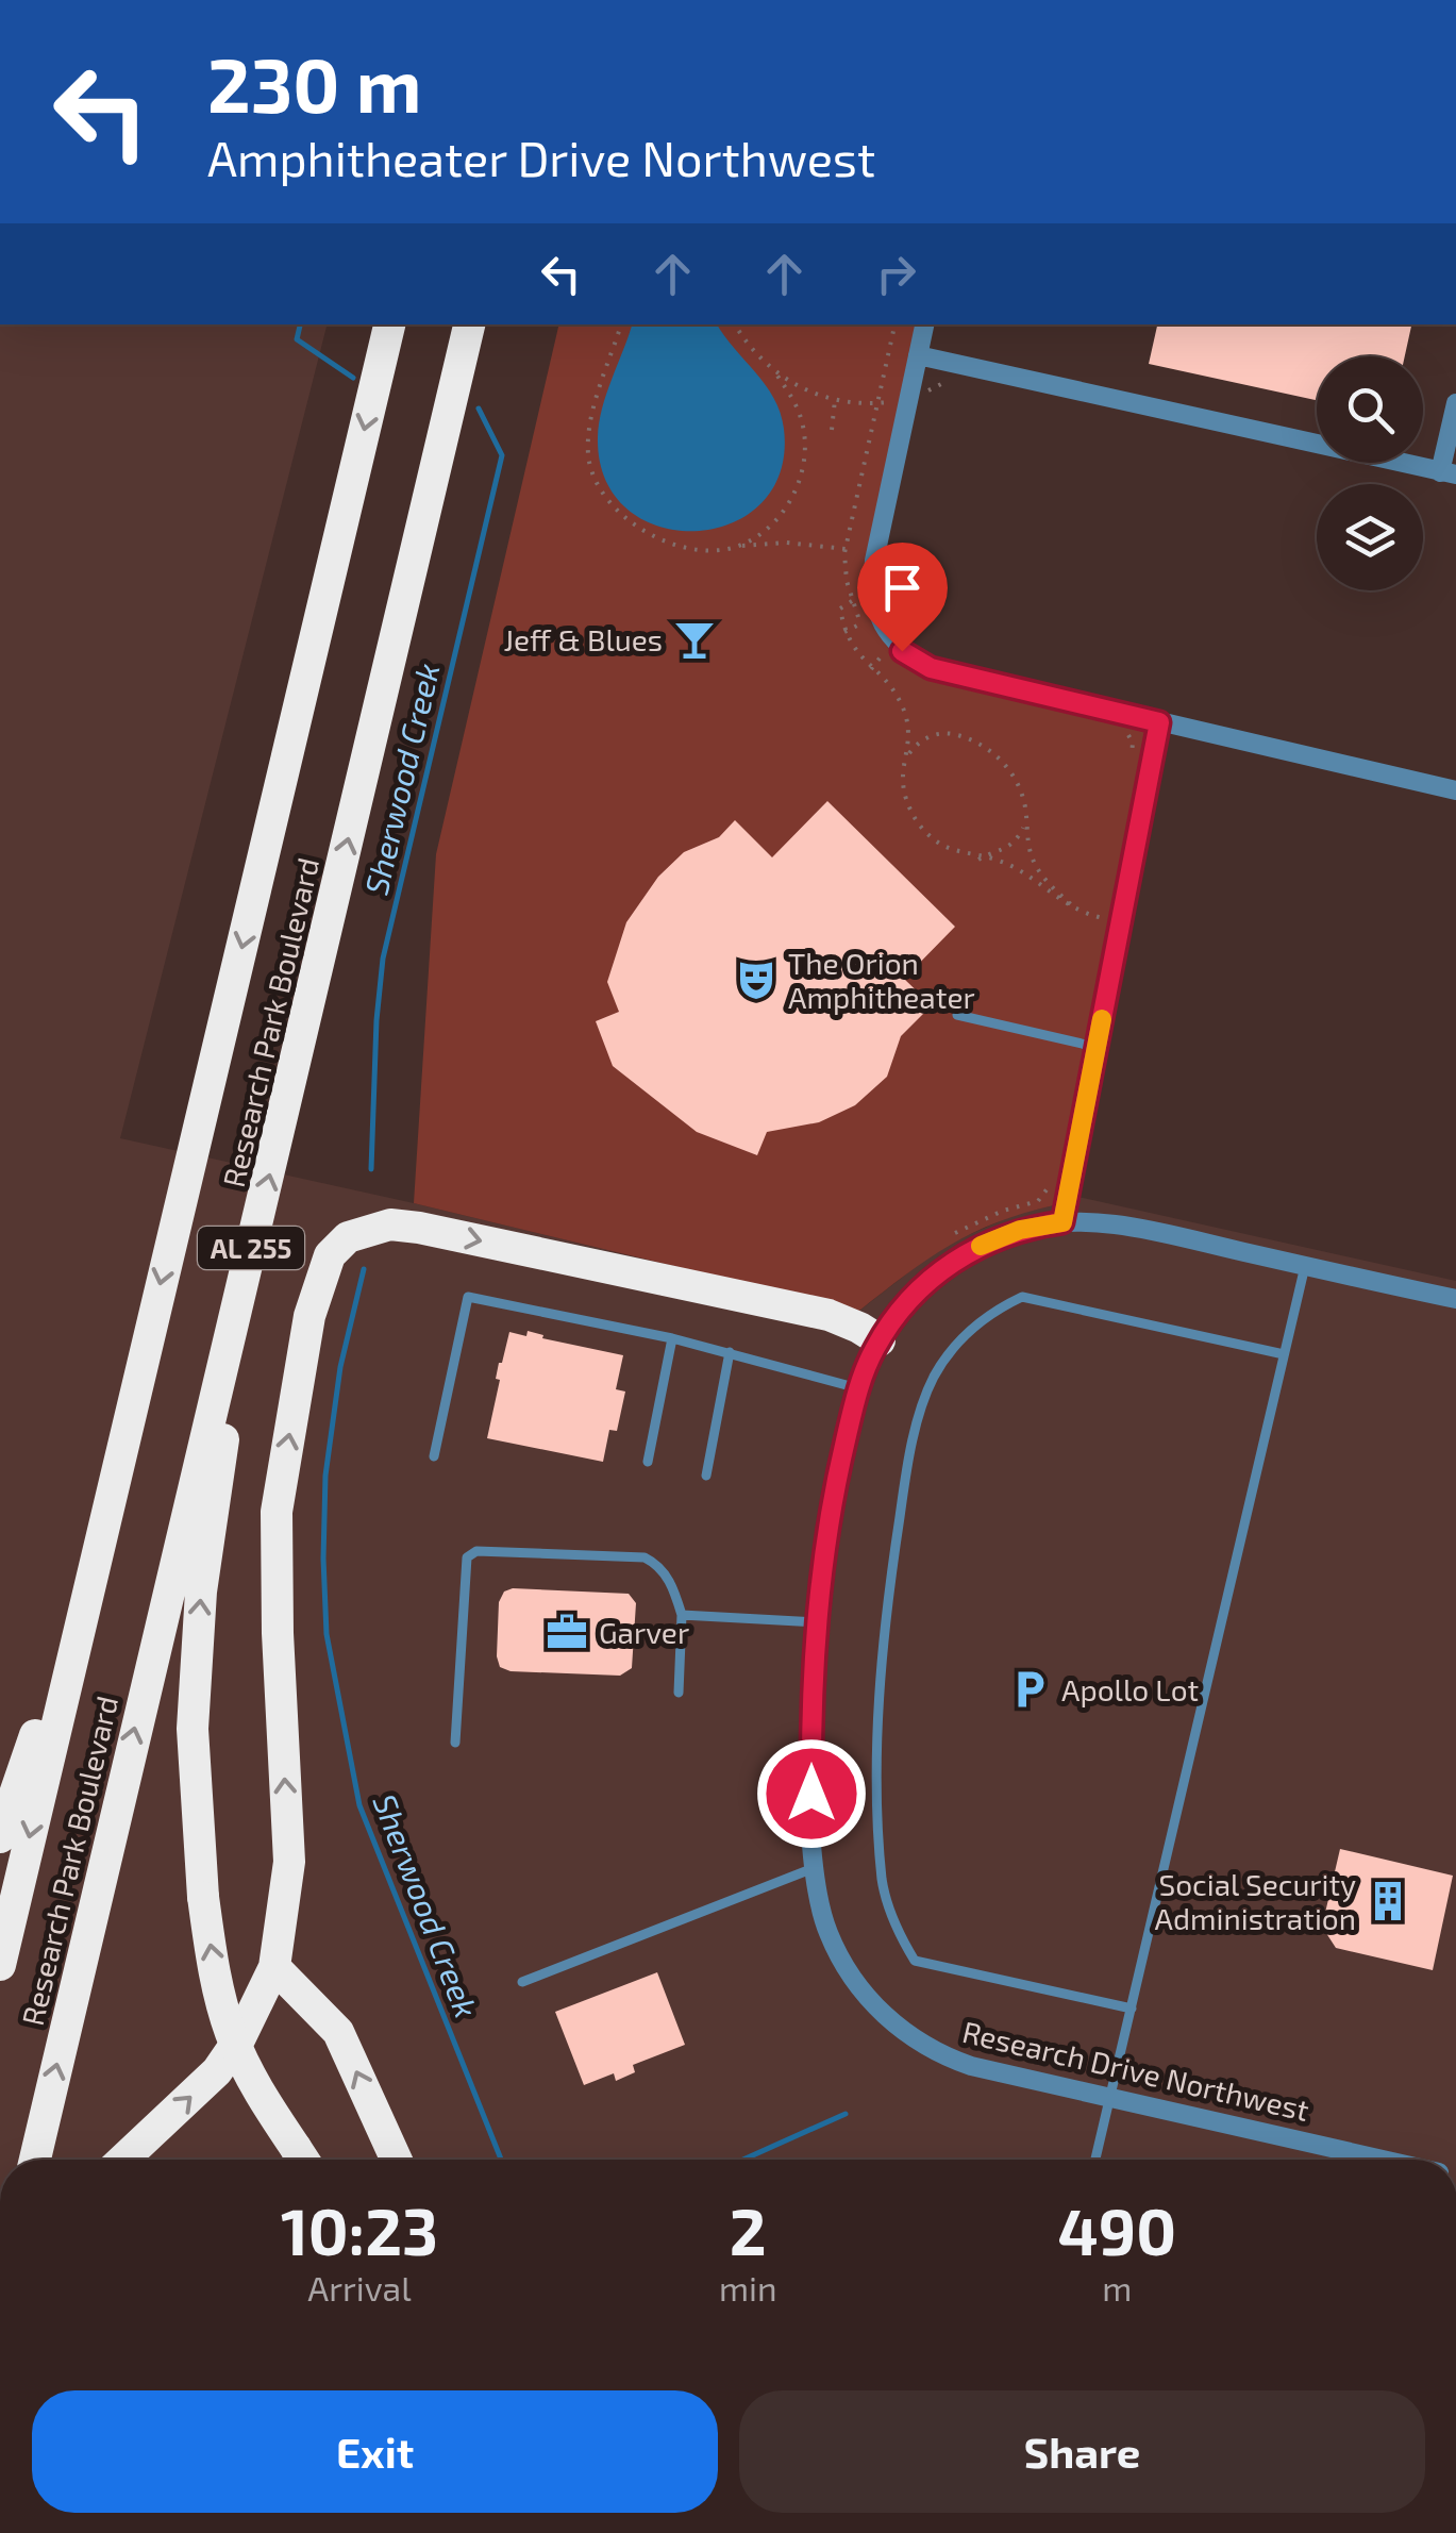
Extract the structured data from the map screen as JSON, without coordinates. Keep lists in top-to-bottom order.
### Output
{
  "streets": {
    "highway": ["Research Park Boulevard", "AL 255"],
    "street": ["Research Drive Northwest"]
  },
  "water": ["Sherwood Creek"],
  "places": {
    "bar": ["Jeff & Blues"],
    "theatre": ["The Orion Amphitheater"],
    "office": ["Garver"],
    "parking": ["Apollo Lot"],
    "building": ["Social Security Administration"]
  },
  "page": {
    "turn": ["230 m", "Amphitheater Drive Northwest"],
    "eta": [
      "10:23",
      "Arrival",
      "2",
      "min",
      "490",
      "m"
    ],
    "buttons": ["Exit", "Share"]
  }
}
